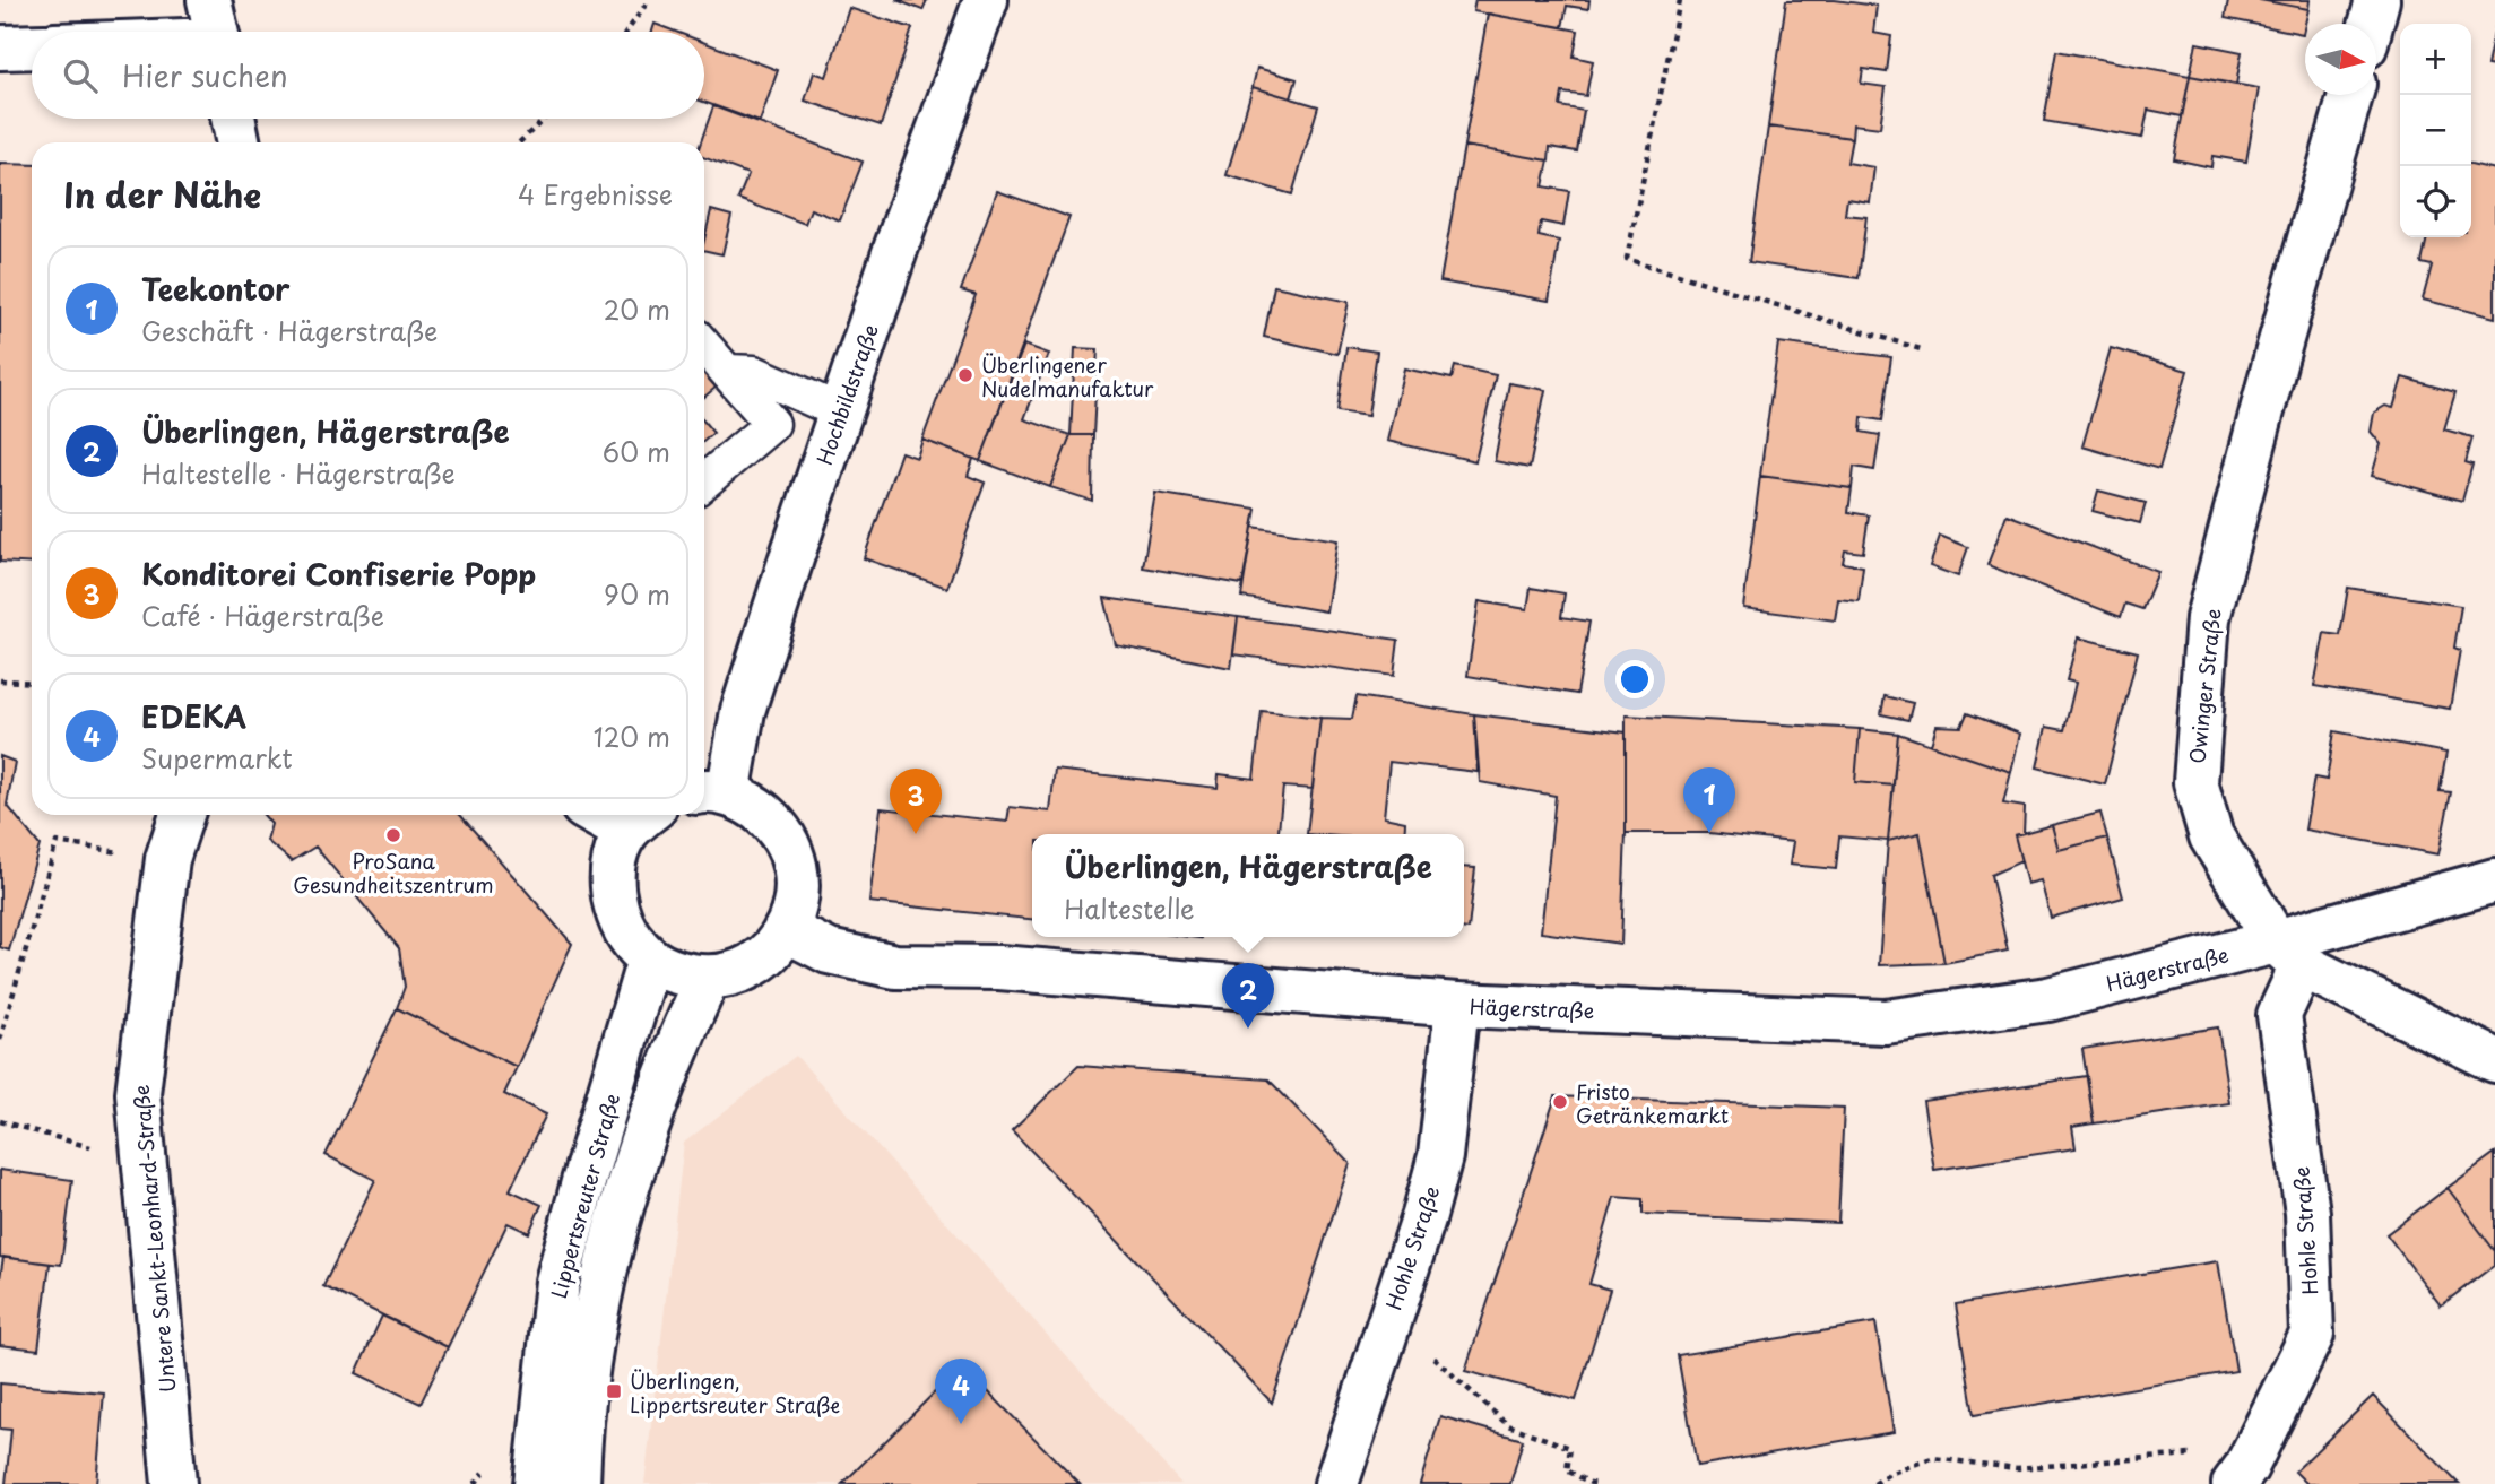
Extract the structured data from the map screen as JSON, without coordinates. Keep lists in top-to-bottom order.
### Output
{
  "streets": {
    "street": [
      "Hochbildstraße",
      "Owinger Straße",
      "Hägerstraße",
      "Lippertsreuter Straße",
      "Hohle Straße",
      "Untere Sankt-Leonhard-Straße"
    ]
  },
  "crossings": [
    ["Owinger Straße", "Hägerstraße"],
    ["Owinger Straße", "Hohle Straße"],
    ["Hägerstraße", "Hohle Straße"]
  ],
  "places": {
    "other": ["Überlingener Nudelmanufaktur", "ProSana Gesundheitszentrum", "Fristo Getränkemarkt"],
    "transit": ["Überlingen, Lippertsreuter Straße"]
  },
  "north": "right",
  "page": {
    "map_buttons": ["+", "−"],
    "search": "Hier suchen",
    "heading": ["In der Nähe", "4 Ergebnisse"],
    "list": [
      {
        "mark": "1",
        "name": "Teekontor",
        "note": "Geschäft · Hägerstraße",
        "value": "20 m"
      },
      {
        "mark": "2",
        "name": "Überlingen, Hägerstraße",
        "note": "Haltestelle · Hägerstraße",
        "value": "60 m"
      },
      {
        "mark": "3",
        "name": "Konditorei Confiserie Popp",
        "note": "Café · Hägerstraße",
        "value": "90 m"
      },
      {
        "mark": "4",
        "name": "EDEKA",
        "note": "Supermarkt",
        "value": "120 m"
      }
    ],
    "pins": [
      "1",
      "3",
      "2",
      "4"
    ],
    "popup": ["Überlingen, Hägerstraße", "Haltestelle"]
  }
}
